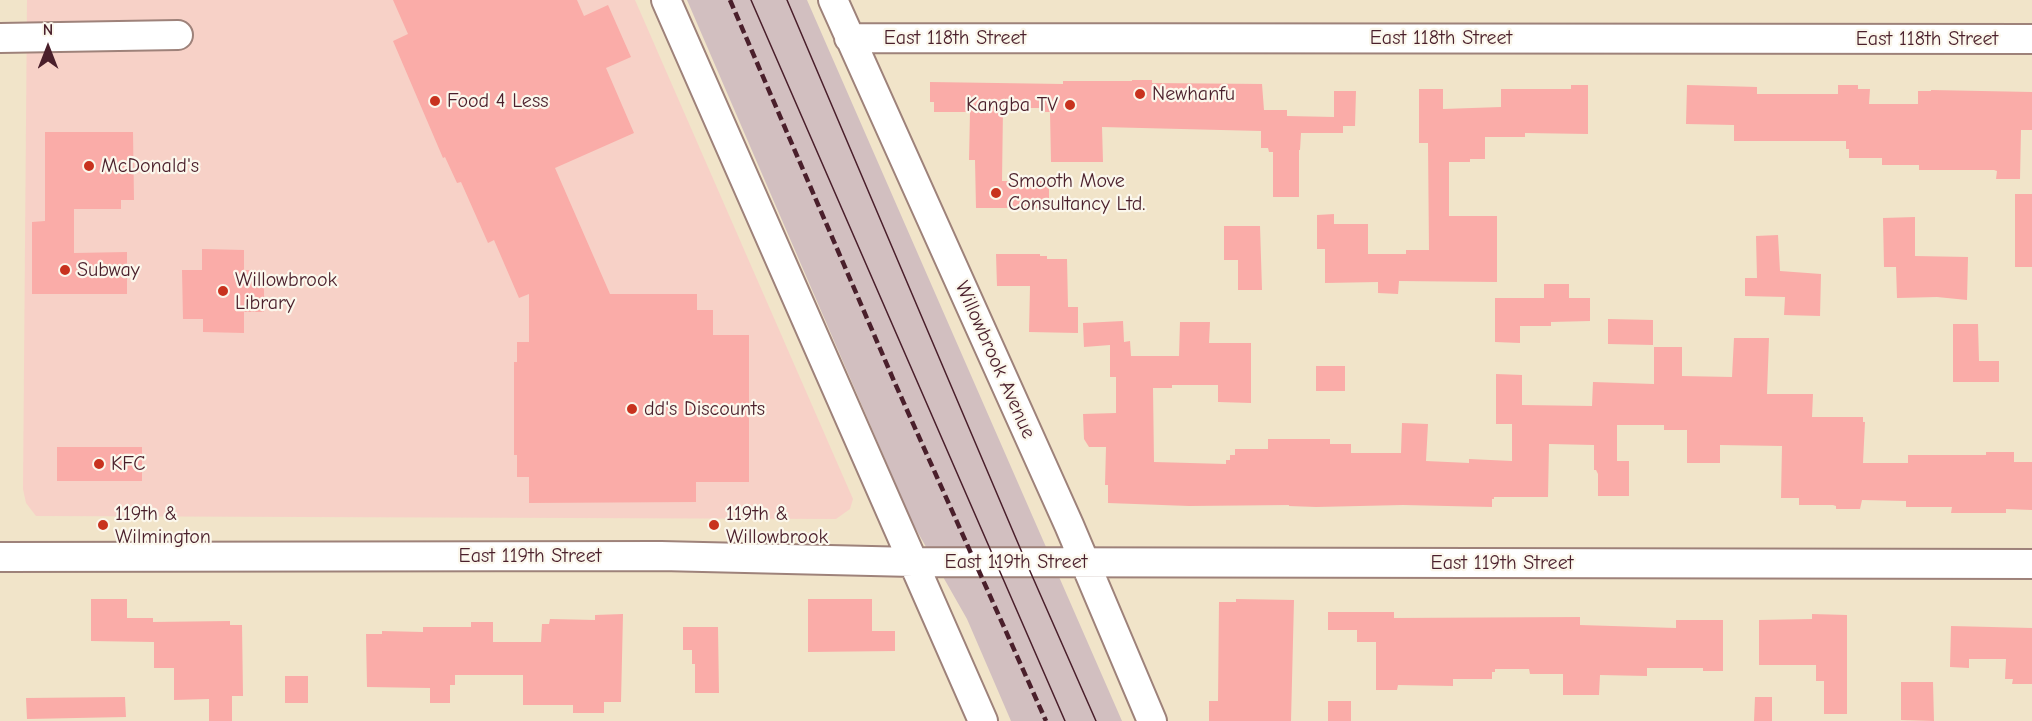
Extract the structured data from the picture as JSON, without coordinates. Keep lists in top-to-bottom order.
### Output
{
  "streets": {
    "street": ["East 118th Street", "Willowbrook Avenue", "East 119th Street"]
  },
  "crossings": [
    ["East 118th Street", "Willowbrook Avenue"],
    ["Willowbrook Avenue", "East 119th Street"]
  ],
  "places": [
    "Newhanfu",
    "Food 4 Less",
    "Kangba TV",
    "McDonald's",
    "Smooth Move Consultancy Ltd.",
    "Subway",
    "Willowbrook Library",
    "dd's Discounts",
    "KFC",
    "119th & Wilmington",
    "119th & Willowbrook"
  ],
  "north": "top"
}
